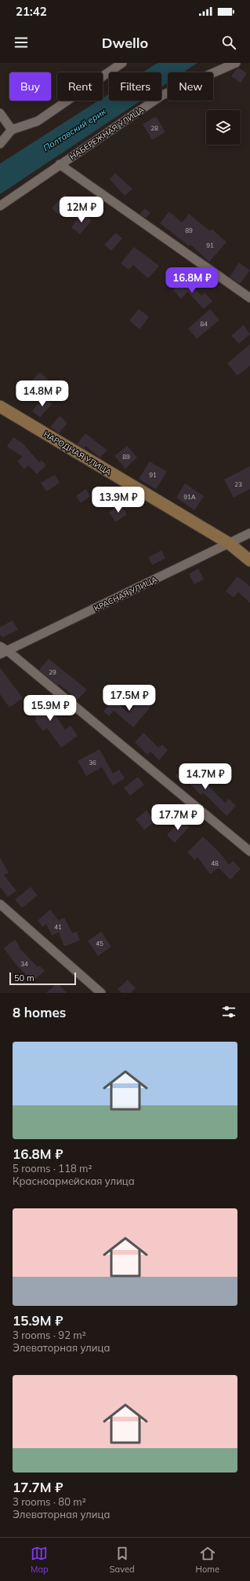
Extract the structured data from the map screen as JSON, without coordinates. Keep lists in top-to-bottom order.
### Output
{
  "streets": {
    "main road": ["НАРОДНАЯ УЛИЦА"],
    "street": ["НАБЕРЕЖНАЯ УЛИЦА", "КРАСНАЯ УЛИЦА"]
  },
  "crossings": [
    ["НАРОДНАЯ УЛИЦА", "КРАСНАЯ УЛИЦА"]
  ],
  "water": ["Полтавский ерик"],
  "house_numbers": [
    "28",
    "89",
    "91",
    "84",
    "89",
    "91",
    "23",
    "91А",
    "29",
    "36",
    "48",
    "41",
    "45",
    "34"
  ],
  "scale_bar": "50 m",
  "page": {
    "status": "21:42",
    "header": "Dwello",
    "chip": [
      "Buy",
      "Rent",
      "Filters",
      "New"
    ],
    "price": [
      "12M ₽",
      "16.8M ₽",
      "14.8M ₽",
      "13.9M ₽",
      "17.5M ₽",
      "15.9M ₽",
      "14.7M ₽",
      "17.7M ₽"
    ],
    "scale": "50 m",
    "heading": "8 homes",
    "list": [
      {
        "name": "16.8M ₽",
        "note": "5 rooms · 118 m² · Красноармейская улица"
      },
      {
        "name": "15.9M ₽",
        "note": "3 rooms · 92 m² · Элеваторная улица"
      },
      {
        "name": "17.7M ₽",
        "note": "3 rooms · 80 m² · Элеваторная улица"
      }
    ],
    "tabs": ["Map", "Saved", "Home"]
  }
}
